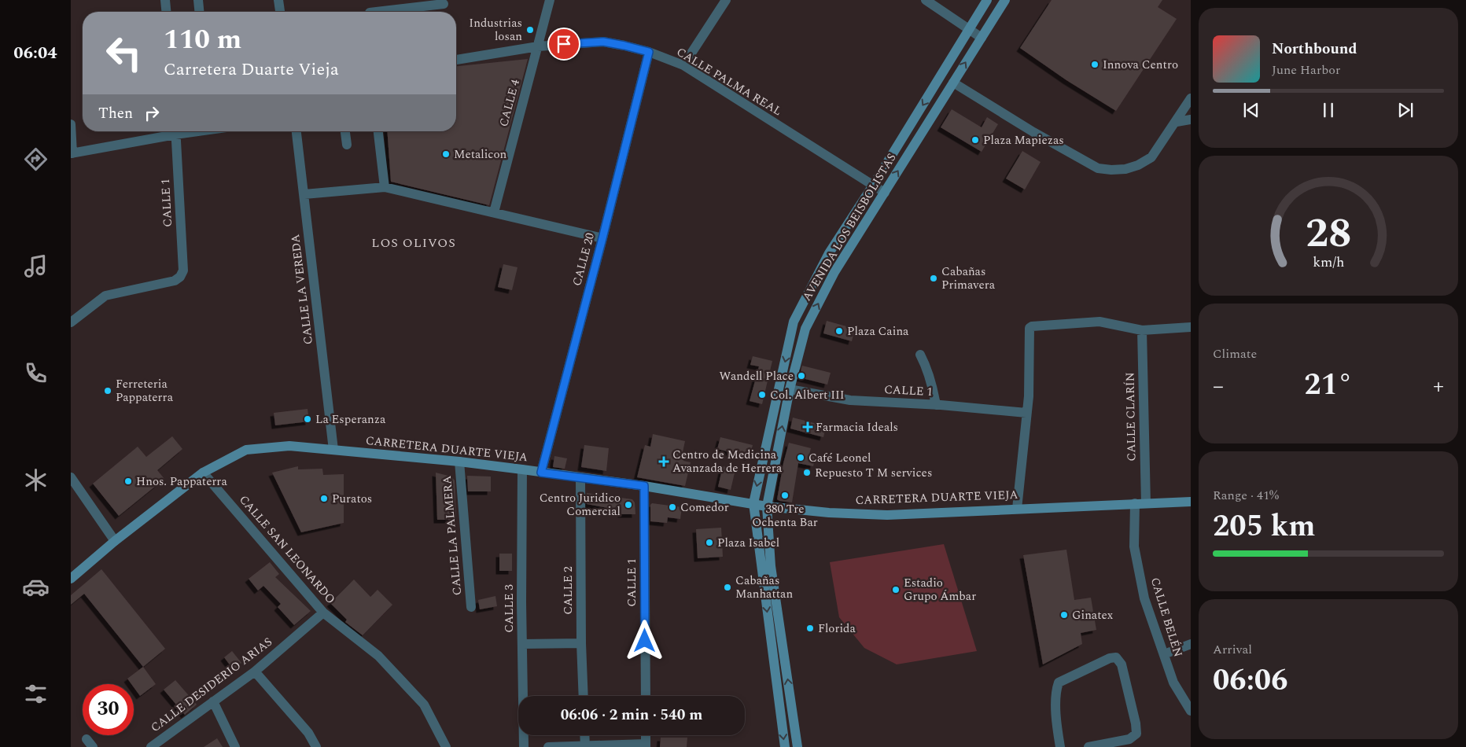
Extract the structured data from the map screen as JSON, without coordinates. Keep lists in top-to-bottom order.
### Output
{
  "streets": {
    "main road": ["AVENIDA LOS BEISBOLISTAS", "CARRETERA DUARTE VIEJA"],
    "street": [
      "CALLE PALMA REAL",
      "CALLE 4",
      "CALLE 1",
      "CALLE 20",
      "CALLE LA VEREDA",
      "CALLE CLARÍN",
      "CALLE LA PALMERA",
      "CALLE SAN LEONARDO",
      "CALLE 2",
      "CALLE 3",
      "CALLE BELÉN",
      "CALLE DESIDERIO ARIAS"
    ]
  },
  "crossings": [
    ["CALLE PALMA REAL", "CALLE 4"],
    ["CALLE PALMA REAL", "AVENIDA LOS BEISBOLISTAS"],
    ["CALLE PALMA REAL", "CALLE 20"],
    ["CALLE 1", "AVENIDA LOS BEISBOLISTAS"],
    ["CALLE 1", "CARRETERA DUARTE VIEJA"],
    ["AVENIDA LOS BEISBOLISTAS", "CARRETERA DUARTE VIEJA"],
    ["CALLE 20", "CARRETERA DUARTE VIEJA"],
    ["CALLE LA VEREDA", "CARRETERA DUARTE VIEJA"],
    ["CALLE CLARÍN", "CARRETERA DUARTE VIEJA"],
    ["CARRETERA DUARTE VIEJA", "CALLE LA PALMERA"],
    ["CARRETERA DUARTE VIEJA", "CALLE SAN LEONARDO"],
    ["CARRETERA DUARTE VIEJA", "CALLE 2"],
    ["CARRETERA DUARTE VIEJA", "CALLE 3"],
    ["CARRETERA DUARTE VIEJA", "CALLE BELÉN"],
    ["CALLE SAN LEONARDO", "CALLE DESIDERIO ARIAS"]
  ],
  "districts": ["LOS OLIVOS"],
  "places": {
    "other": [
      "Industrias losan",
      "Innova Centro",
      "Plaza Mapiezas",
      "Metalicon",
      "Cabañas Primavera",
      "Plaza Caina",
      "Wandell Place",
      "Ferreteria Pappaterra",
      "Col. Albert III",
      "La Esperanza",
      "Café Leonel",
      "Repuesto T M services",
      "Hnos. Pappaterra",
      "380 Tre Ochenta Bar",
      "Puratos",
      "Centro Juridico Comercial",
      "Comedor",
      "Plaza Isabel",
      "Cabañas Manhattan",
      "Estadio Grupo Ámbar",
      "Ginatex",
      "Florida"
    ],
    "health": ["Farmacia Ideals", "Centro de Medicina Avanzada de Herrera"]
  },
  "page": {
    "tabs": "06:04",
    "turn": ["110 m", "Carretera Duarte Vieja"],
    "song": ["Northbound", "June Harbor"],
    "then": "Then",
    "tile": [
      "Climate",
      ["Range · 41%", "205 km"],
      ["Arrival", "06:06"]
    ],
    "heat": ["−", "21°", "+"],
    "limit": "30",
    "trip": "06:06 · 2 min · 540 m",
    "gauge": ["28", "km/h"]
  }
}
